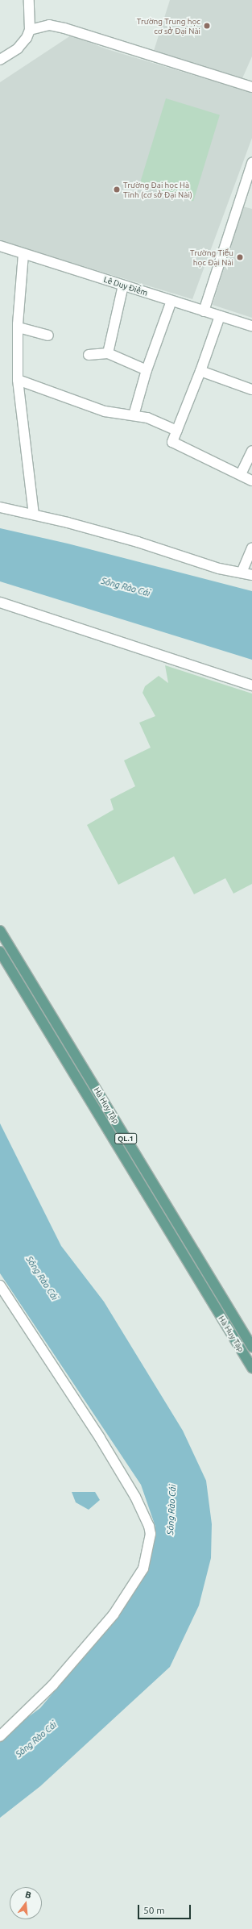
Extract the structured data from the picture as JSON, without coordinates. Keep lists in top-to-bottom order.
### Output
{
  "streets": {
    "main road": ["Hà Huy Tập", "QL.1"],
    "street": ["Lê Duy Điếm"]
  },
  "water": ["Sông Rào Cái"],
  "places": ["Trường Trung học cơ sở Đại Nài", "Trường Đại học Hà Tĩnh (cơ sở Đại Nài)", "Trường Tiểu học Đại Nài"],
  "scale_bar": "50 m",
  "north": "top"
}
